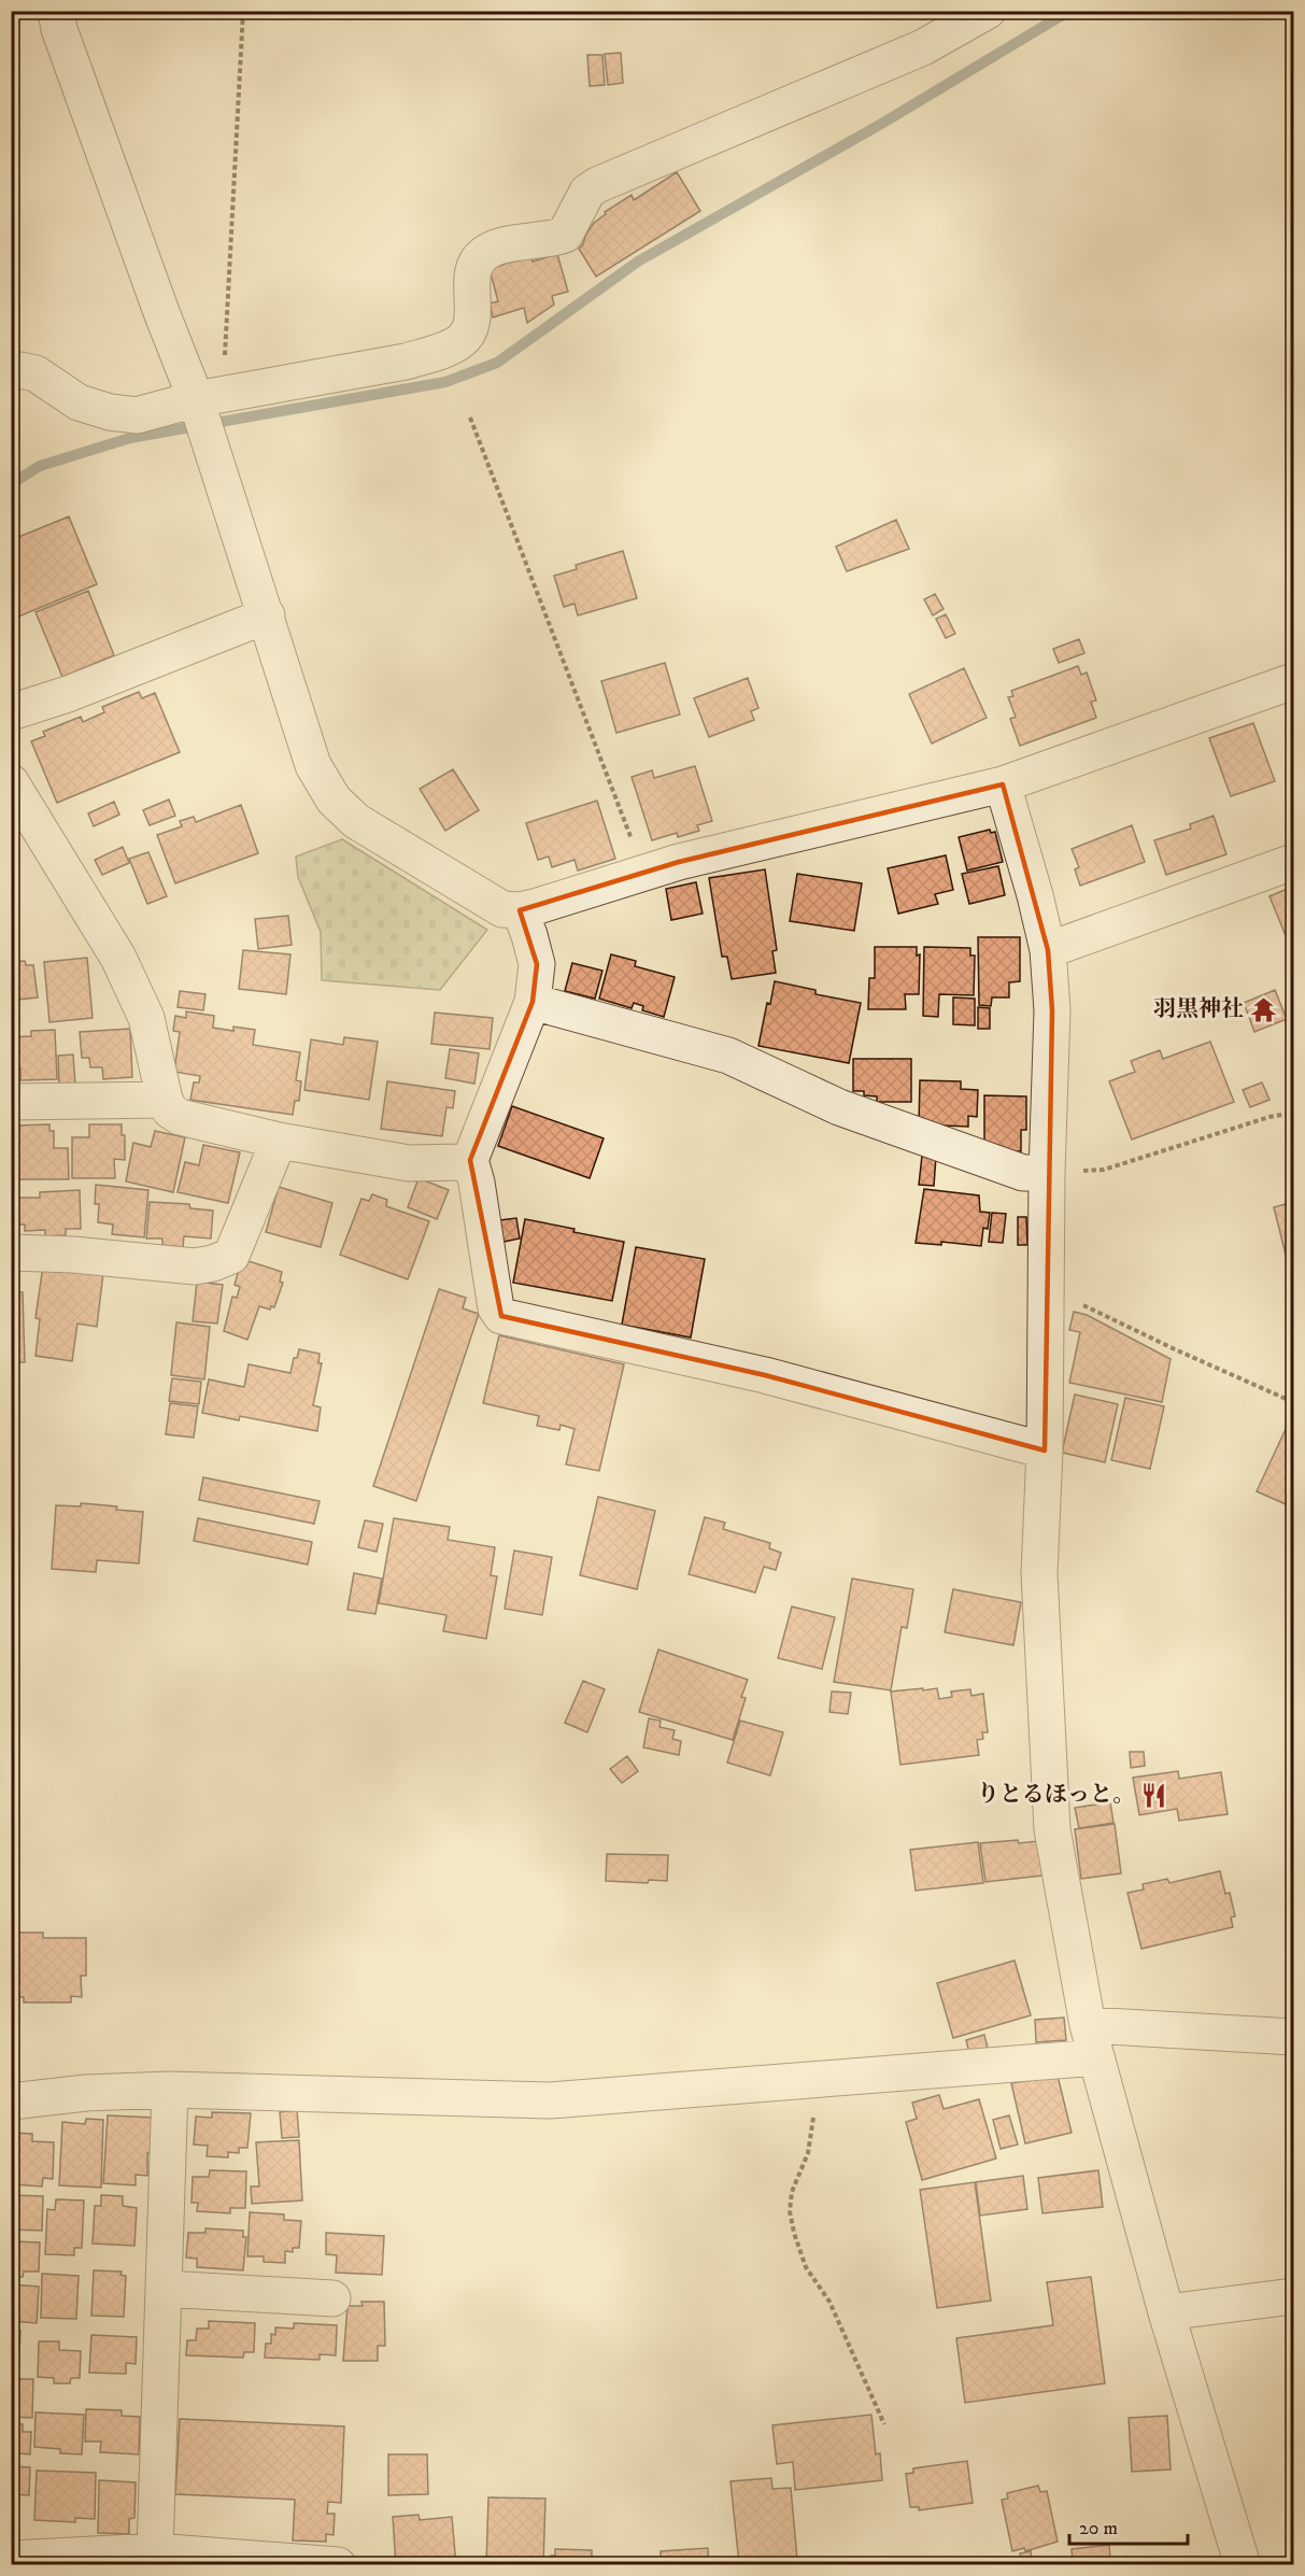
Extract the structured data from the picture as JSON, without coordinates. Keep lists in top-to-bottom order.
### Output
{
  "places": {
    "temple": ["羽黒神社"],
    "restaurant": ["りとるほっと。"]
  },
  "scale_bar": "20 m"
}
